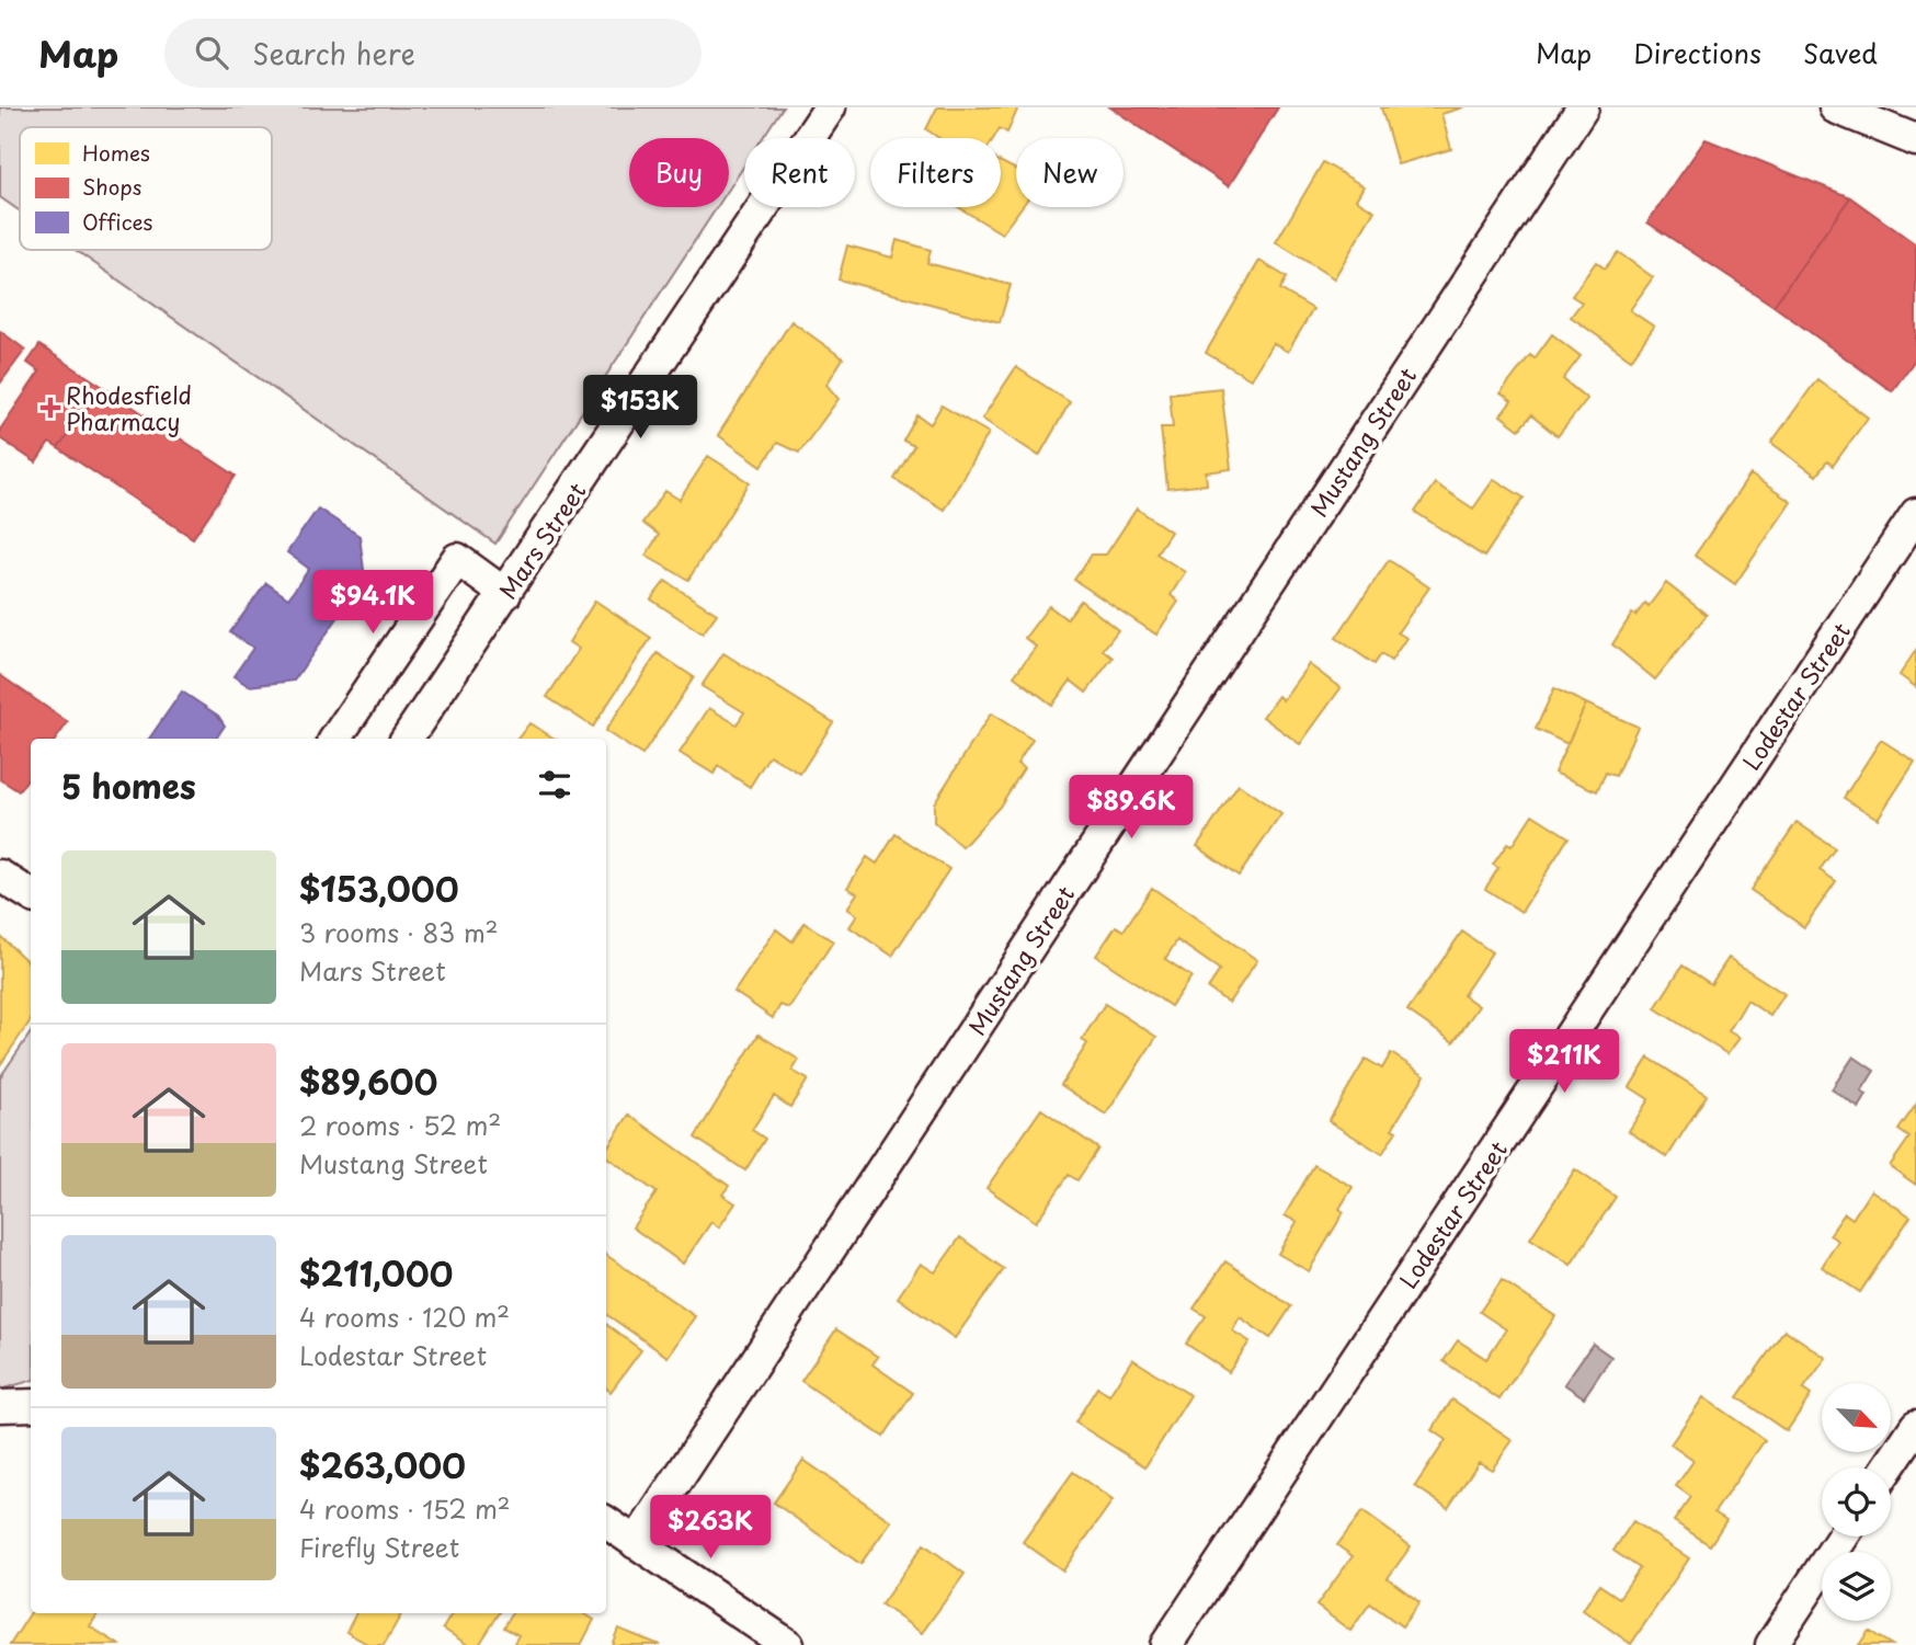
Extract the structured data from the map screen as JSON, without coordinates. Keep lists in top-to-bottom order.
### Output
{
  "streets": {
    "street": ["Mustang Street", "Mars Street", "Lodestar Street"]
  },
  "places": {
    "health": ["Rhodesfield Pharmacy"]
  },
  "legend": ["Homes", "Shops", "Offices"],
  "north": "bottom right",
  "page": {
    "header": "Map",
    "search": "Search here",
    "nav": ["Map", "Directions", "Saved"],
    "chip": [
      "Buy",
      "Rent",
      "Filters",
      "New"
    ],
    "price": [
      "$153K",
      "$94.1K",
      "$89.6K",
      "$211K",
      "$263K"
    ],
    "heading": "5 homes",
    "list": [
      {
        "name": "$153,000",
        "note": "3 rooms · 83 m² · Mars Street"
      },
      {
        "name": "$89,600",
        "note": "2 rooms · 52 m² · Mustang Street"
      },
      {
        "name": "$211,000",
        "note": "4 rooms · 120 m² · Lodestar Street"
      },
      {
        "name": "$263,000",
        "note": "4 rooms · 152 m² · Firefly Street"
      }
    ]
  }
}
